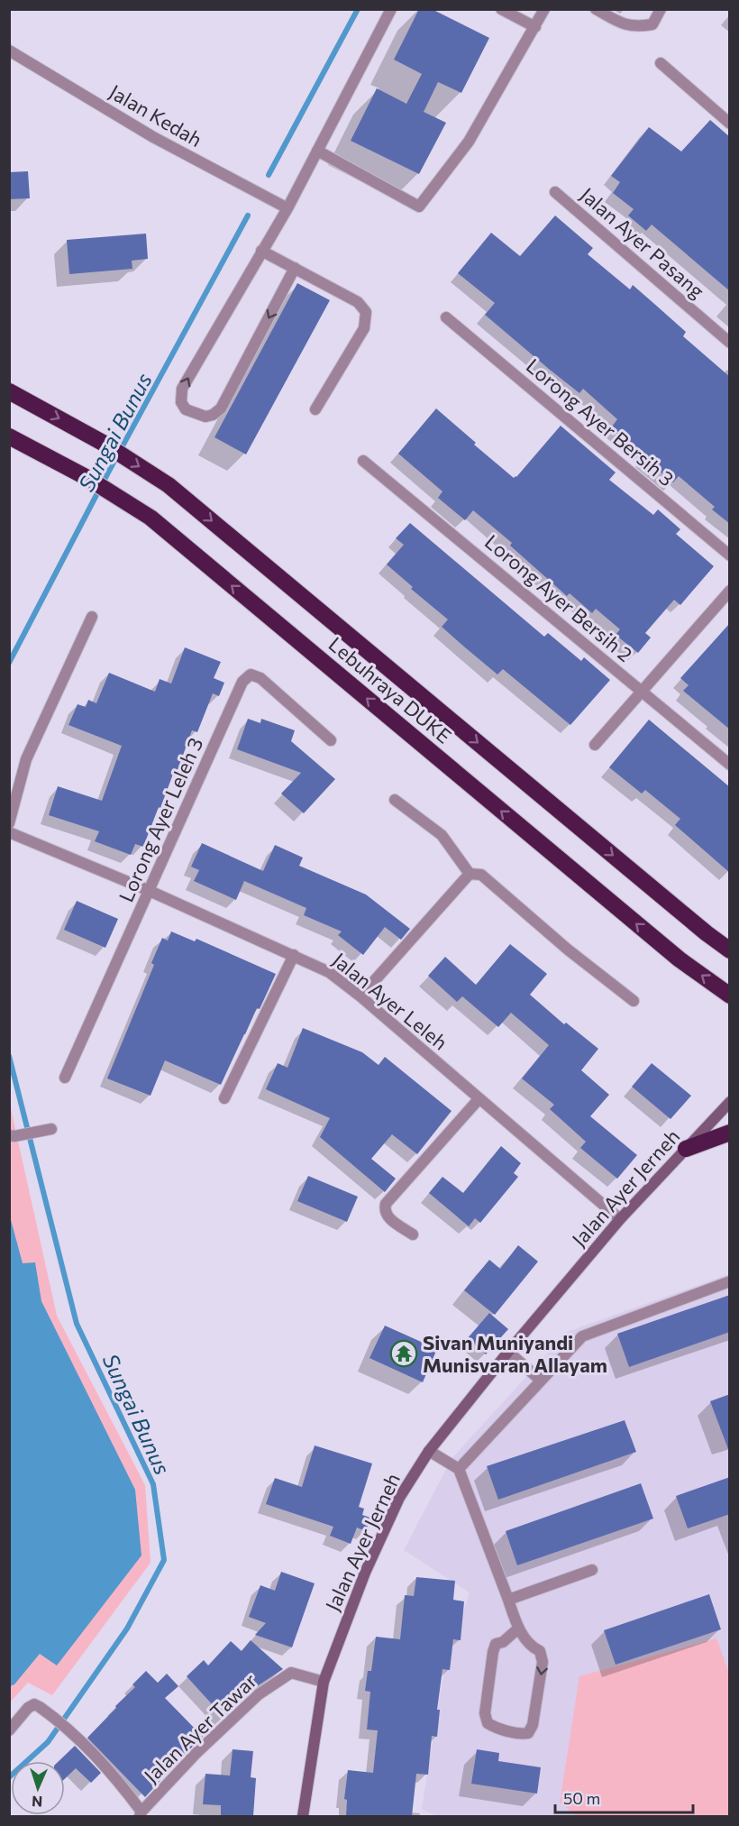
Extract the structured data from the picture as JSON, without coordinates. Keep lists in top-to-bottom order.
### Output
{
  "streets": {
    "highway": ["Lebuhraya DUKE"],
    "main road": ["Jalan Ayer Jerneh"],
    "street": [
      "Jalan Kedah",
      "Jalan Ayer Pasang",
      "Lorong Ayer Bersih 3",
      "Lorong Ayer Bersih 2",
      "Lorong Ayer Leleh 3",
      "Jalan Ayer Leleh",
      "Jalan Ayer Tawar"
    ]
  },
  "crossings": [
    ["Lorong Ayer Leleh 3", "Jalan Ayer Leleh"],
    ["Jalan Ayer Leleh", "Jalan Ayer Jerneh"],
    ["Jalan Ayer Jerneh", "Jalan Ayer Tawar"]
  ],
  "water": ["Sungai Bunus"],
  "places": {
    "temple": ["Sivan Muniyandi Munisvaran Allayam"]
  },
  "scale_bar": "50 m",
  "north": "bottom"
}
